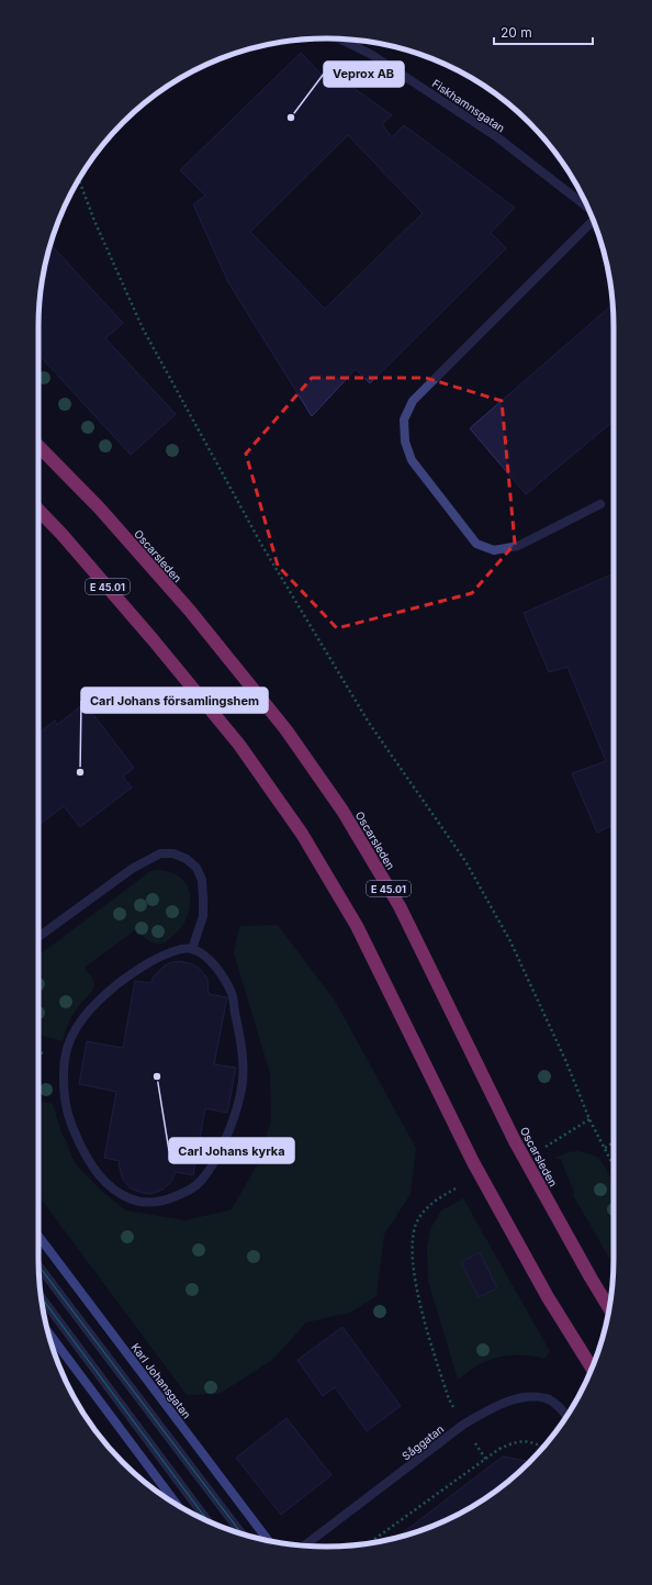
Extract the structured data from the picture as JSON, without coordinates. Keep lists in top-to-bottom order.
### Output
{
  "streets": {
    "highway": ["Oscarsleden", "E 45.01"],
    "street": ["Fiskhamnsgatan", "Karl Johansgatan", "Såggatan"]
  },
  "places": ["Veprox AB", "Carl Johans församlingshem", "Carl Johans kyrka"],
  "scale_bar": "20 m"
}
